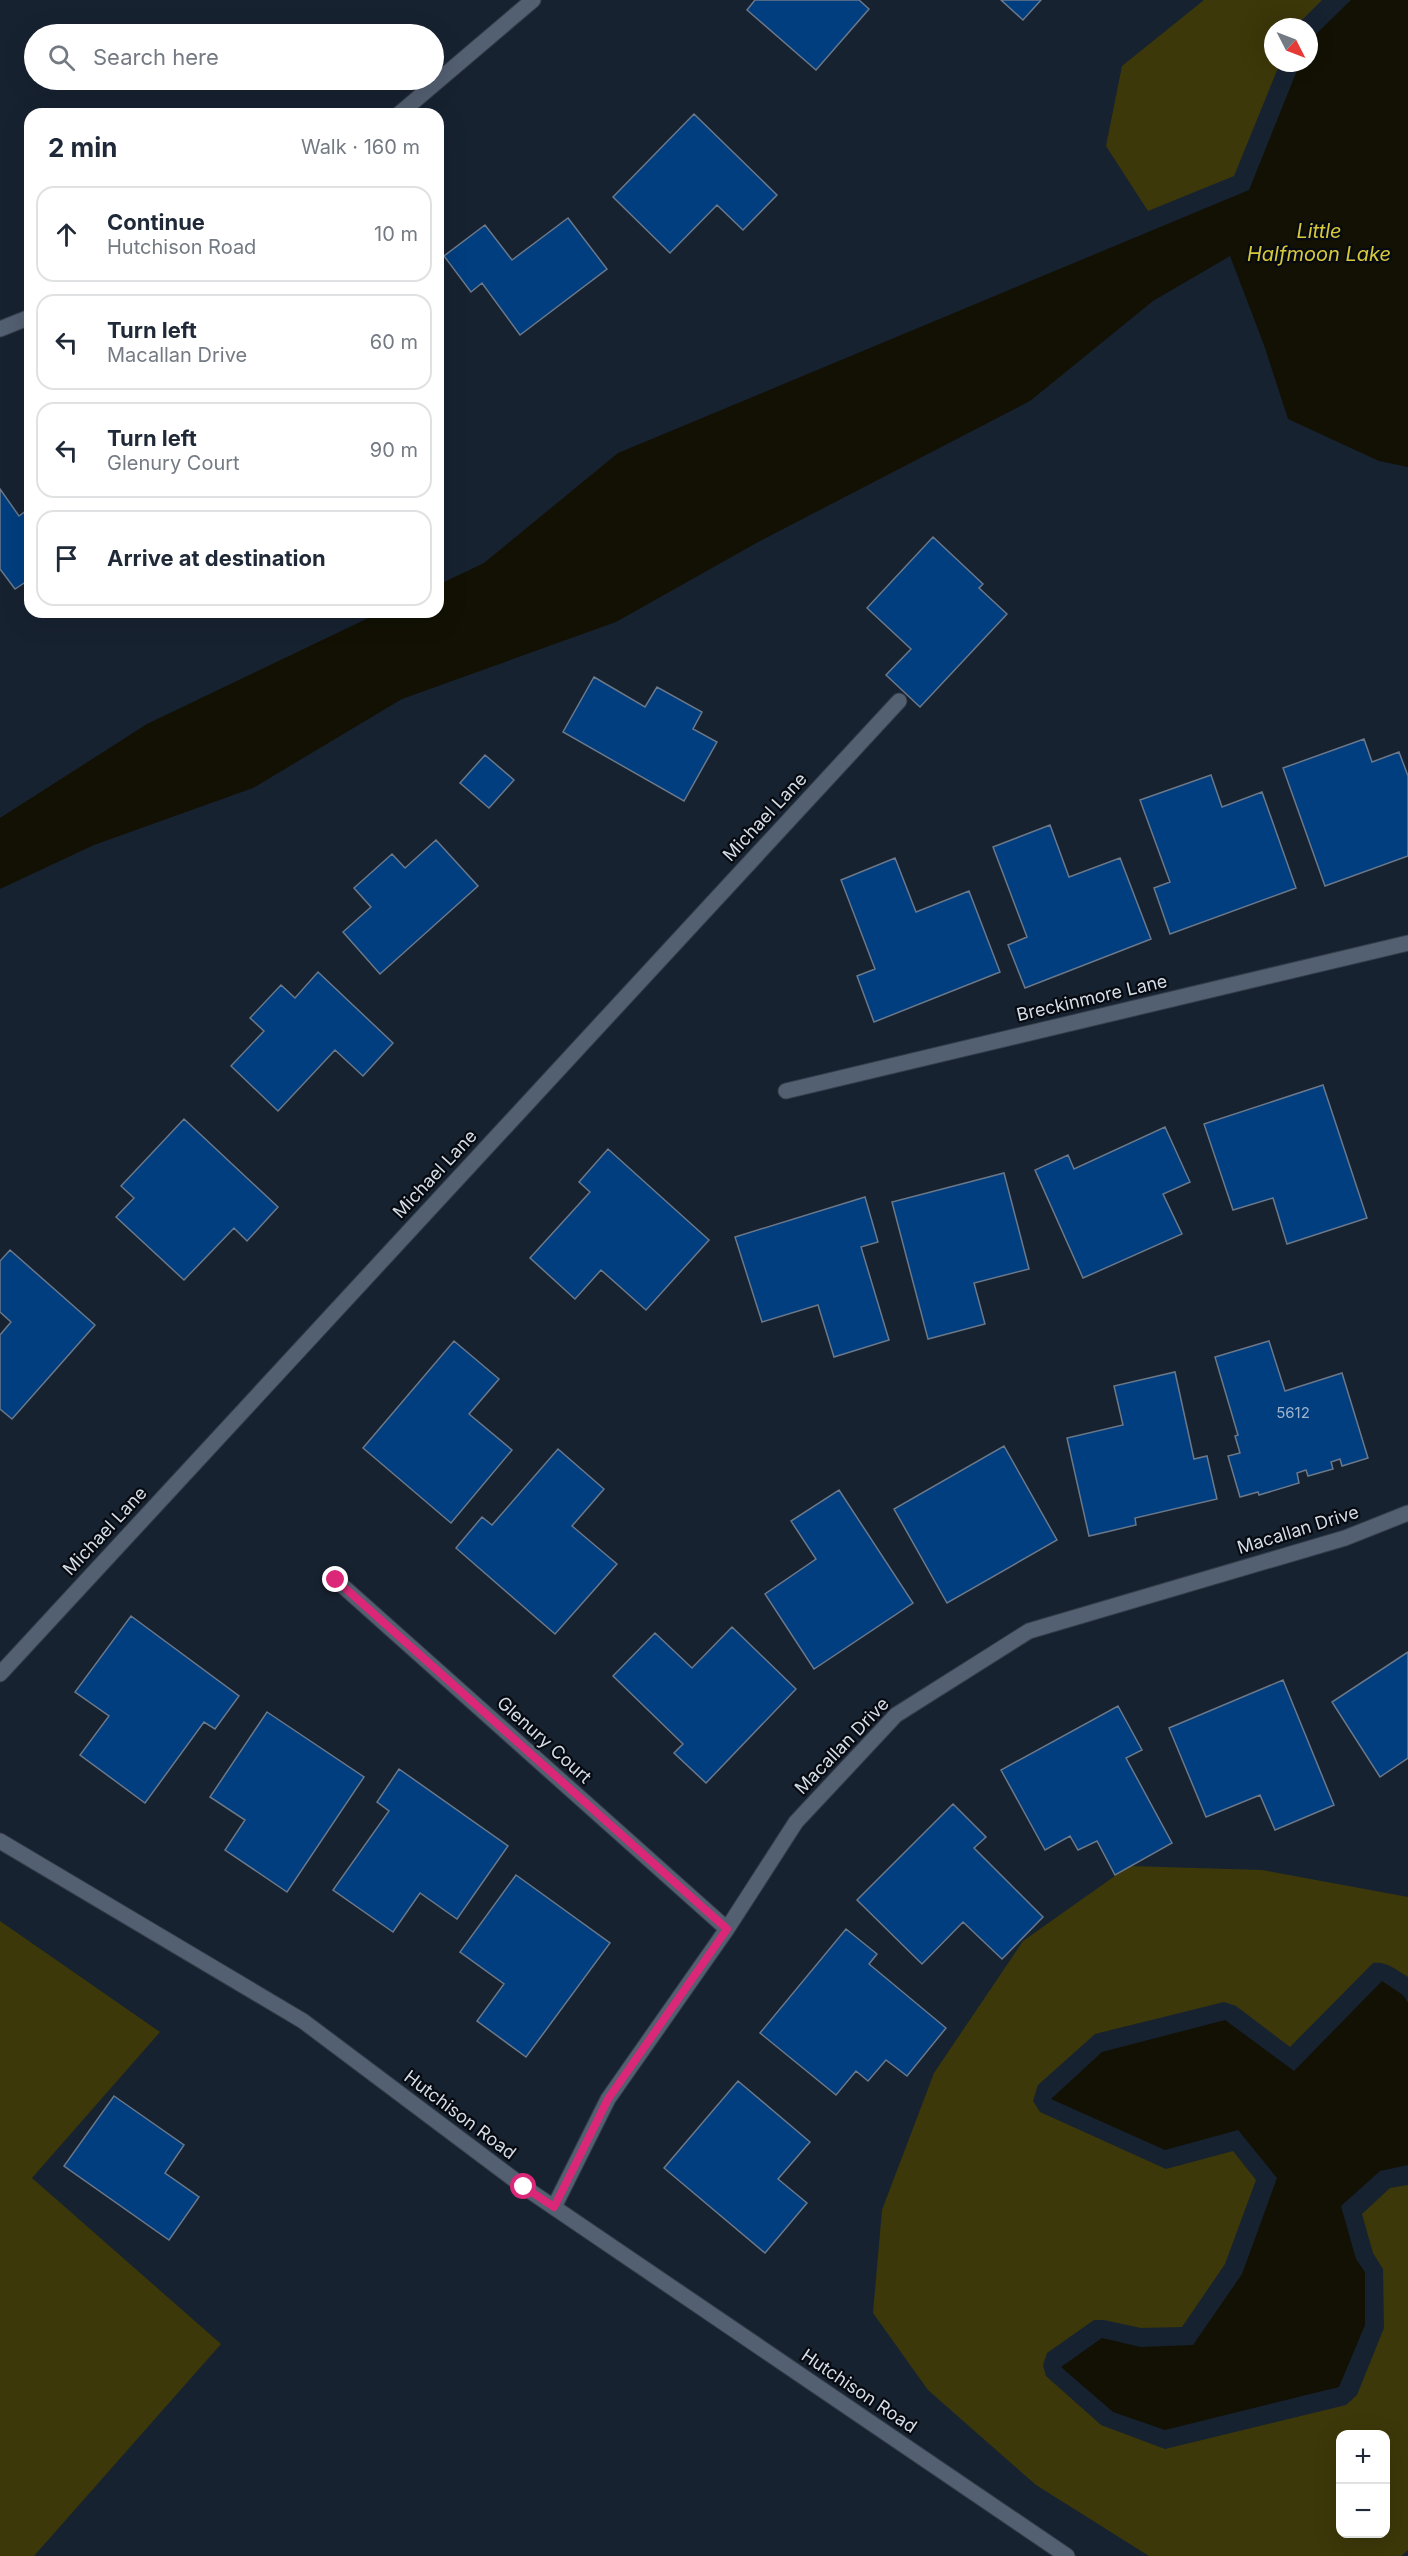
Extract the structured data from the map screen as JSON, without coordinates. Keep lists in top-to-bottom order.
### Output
{
  "streets": {
    "street": [
      "Michael Lane",
      "Breckinmore Lane",
      "Macallan Drive",
      "Glenury Court",
      "Hutchison Road"
    ]
  },
  "crossings": [
    ["Macallan Drive", "Glenury Court"],
    ["Macallan Drive", "Hutchison Road"]
  ],
  "water": ["Little Halfmoon Lake"],
  "house_numbers": ["5612"],
  "north": "bottom right",
  "page": {
    "search": "Search here",
    "heading": ["2 min", "Walk · 160 m"],
    "list": [
      ["Continue", "Hutchison Road", "10 m"],
      ["Turn left", "Macallan Drive", "60 m"],
      ["Turn left", "Glenury Court", "90 m"],
      "Arrive at destination"
    ],
    "map_buttons": ["+", "−"]
  }
}
